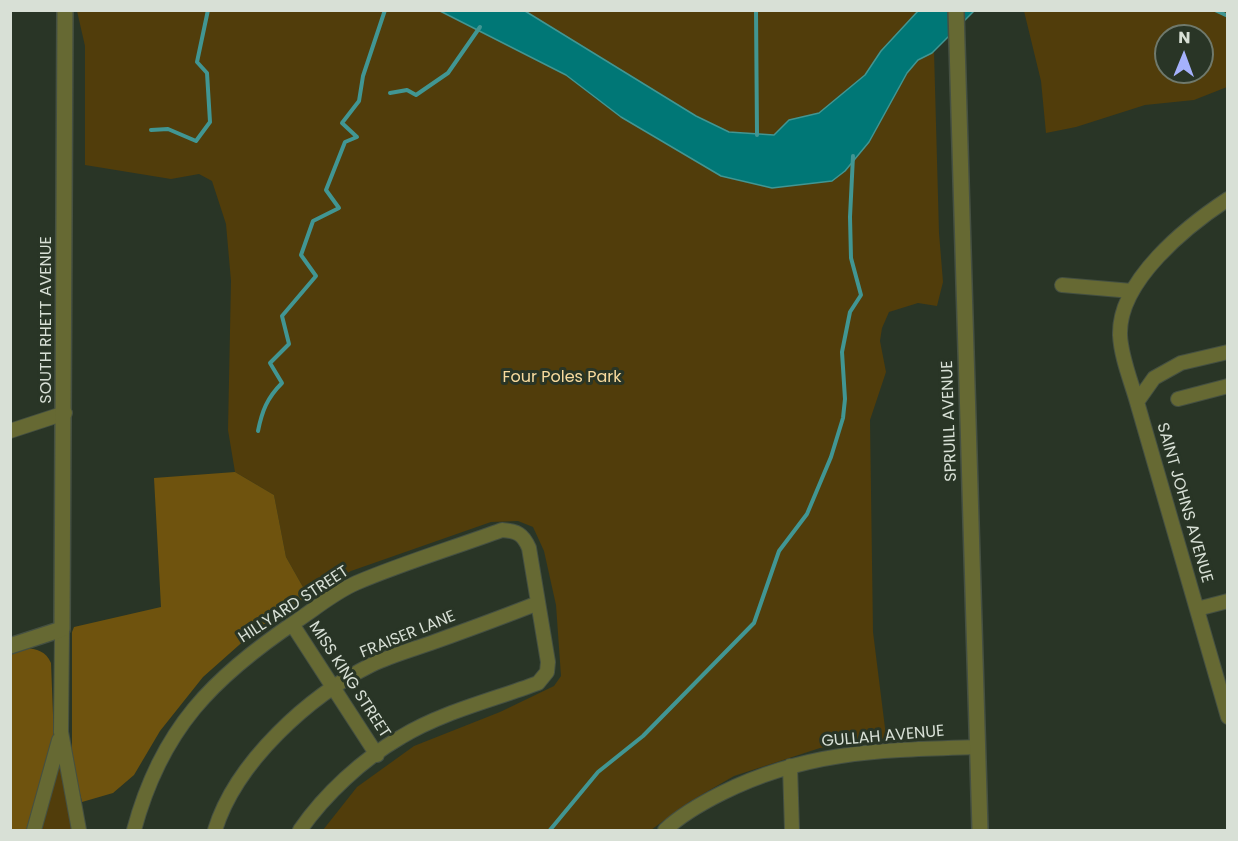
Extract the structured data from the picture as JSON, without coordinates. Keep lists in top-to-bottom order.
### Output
{
  "streets": {
    "street": [
      "SOUTH RHETT AVENUE",
      "SPRUILL AVENUE",
      "SAINT JOHNS AVENUE",
      "HILLYARD STREET",
      "FRAISER LANE",
      "MISS KING STREET",
      "GULLAH AVENUE"
    ]
  },
  "crossings": [
    ["SPRUILL AVENUE", "GULLAH AVENUE"],
    ["HILLYARD STREET", "FRAISER LANE"],
    ["HILLYARD STREET", "MISS KING STREET"],
    ["FRAISER LANE", "MISS KING STREET"]
  ],
  "parks": ["Four Poles Park"],
  "north": "top"
}
